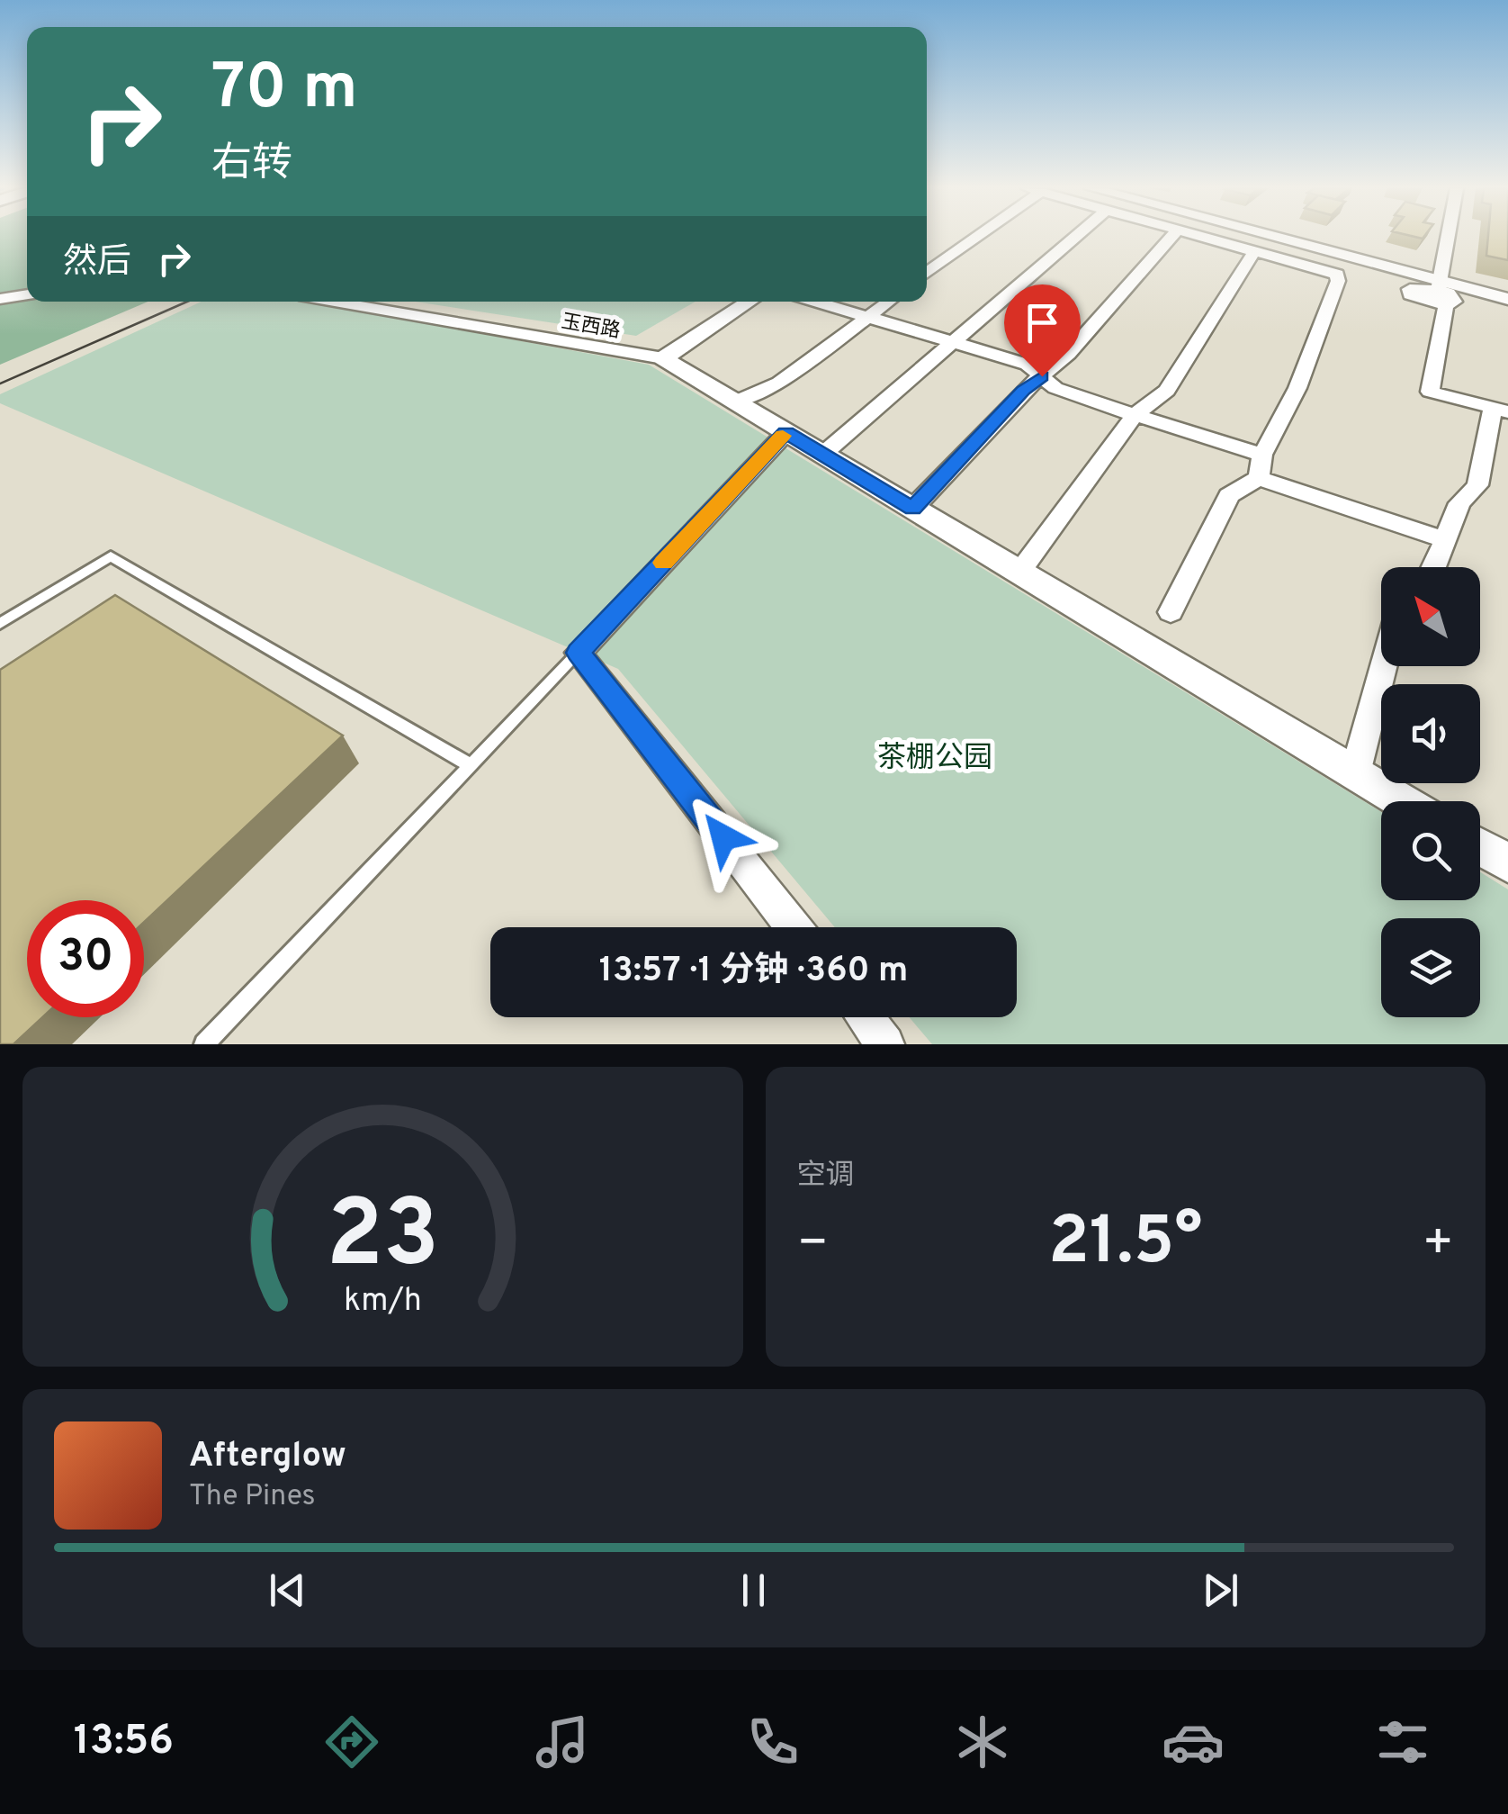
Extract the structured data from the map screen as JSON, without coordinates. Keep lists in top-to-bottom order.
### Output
{
  "streets": {
    "street": ["玉西路"]
  },
  "parks": ["茶棚公园"],
  "north": "top left",
  "page": {
    "turn": ["70 m", "右转"],
    "then": "然后",
    "limit": "30",
    "trip": "13:57 · 1 分钟 · 360 m",
    "tile": "空调",
    "heat": ["−", "21.5°", "+"],
    "song": ["Afterglow", "The Pines"],
    "tabs": "13:56",
    "gauge": ["23", "km/h"]
  }
}
